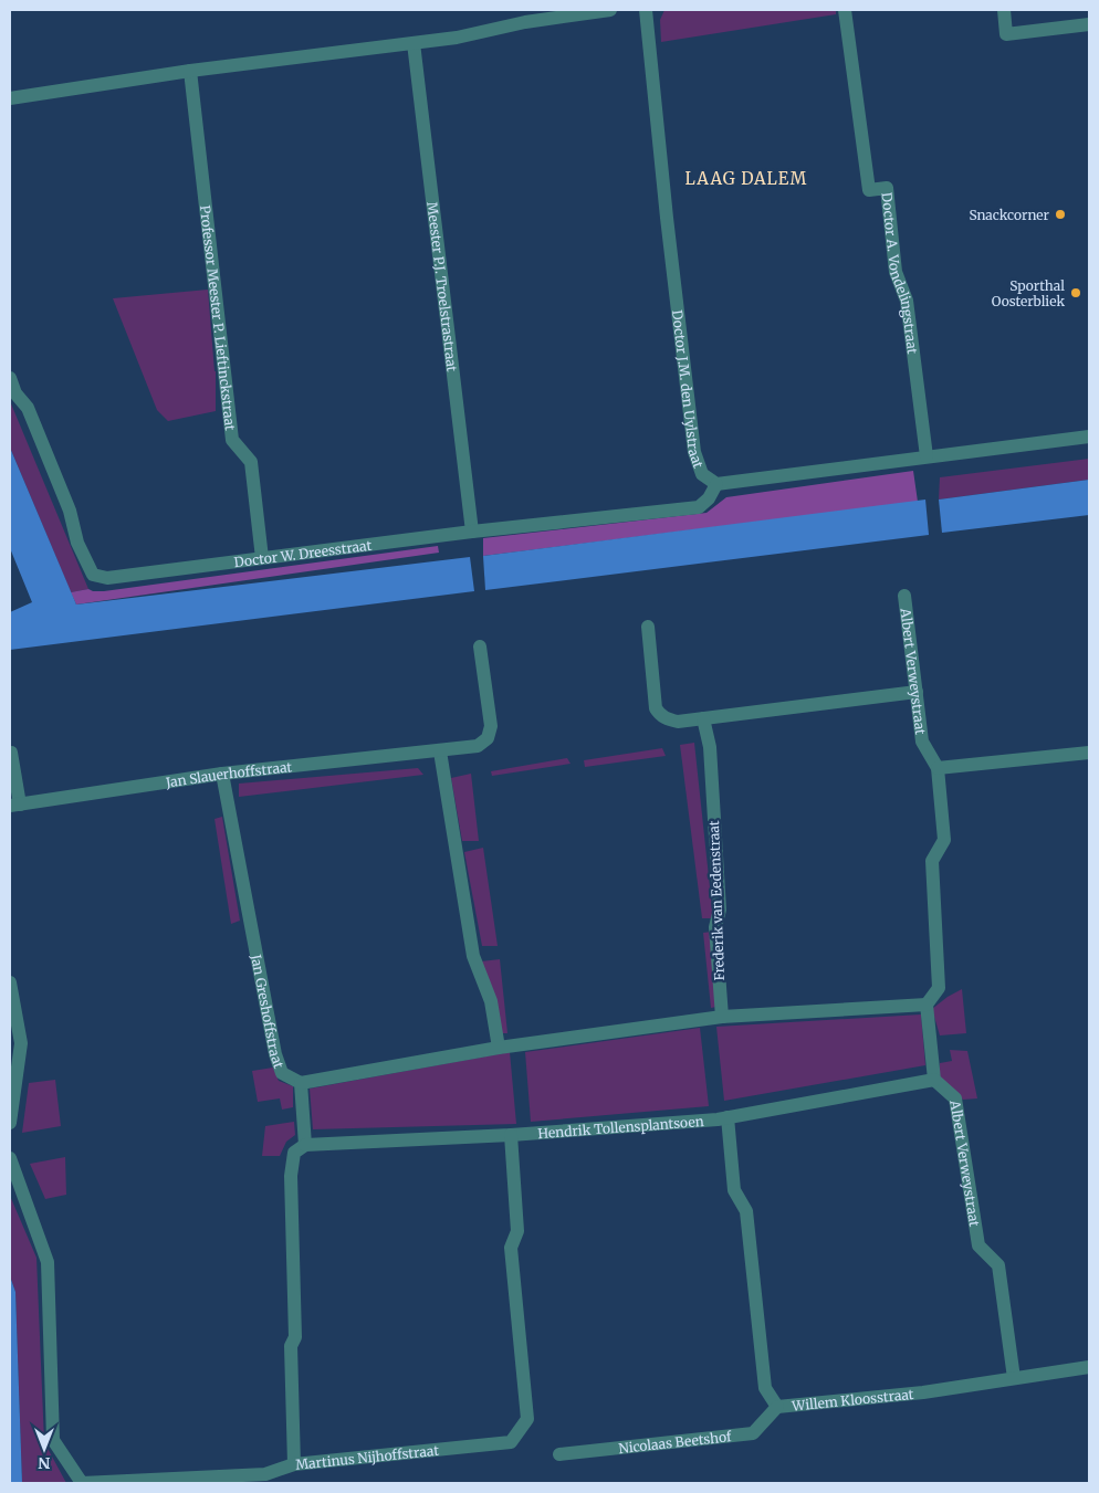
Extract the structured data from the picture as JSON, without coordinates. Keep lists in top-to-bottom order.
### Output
{
  "streets": {
    "street": [
      "Doctor A. Vondelingstraat",
      "Meester P.J. Troelstrastraat",
      "Professor Meester P. Lieftinckstraat",
      "Doctor J.M. den Uylstraat",
      "Doctor W. Dreesstraat",
      "Albert Verweystraat",
      "Jan Slauerhoffstraat",
      "Frederik van Eedenstraat",
      "Jan Greshoffstraat",
      "Hendrik Tollensplantsoen",
      "Willem Kloosstraat",
      "Nicolaas Beetshof",
      "Martinus Nijhoffstraat"
    ]
  },
  "crossings": [
    ["Doctor A. Vondelingstraat", "Doctor J.M. den Uylstraat"],
    ["Meester P.J. Troelstrastraat", "Doctor W. Dreesstraat"],
    ["Professor Meester P. Lieftinckstraat", "Doctor W. Dreesstraat"],
    ["Doctor J.M. den Uylstraat", "Doctor W. Dreesstraat"],
    ["Albert Verweystraat", "Hendrik Tollensplantsoen"],
    ["Albert Verweystraat", "Willem Kloosstraat"],
    ["Jan Slauerhoffstraat", "Jan Greshoffstraat"],
    ["Hendrik Tollensplantsoen", "Willem Kloosstraat"],
    ["Hendrik Tollensplantsoen", "Martinus Nijhoffstraat"],
    ["Willem Kloosstraat", "Nicolaas Beetshof"]
  ],
  "districts": ["LAAG DALEM"],
  "places": ["Snackcorner", "Sporthal Oosterbliek"],
  "north": "bottom"
}
